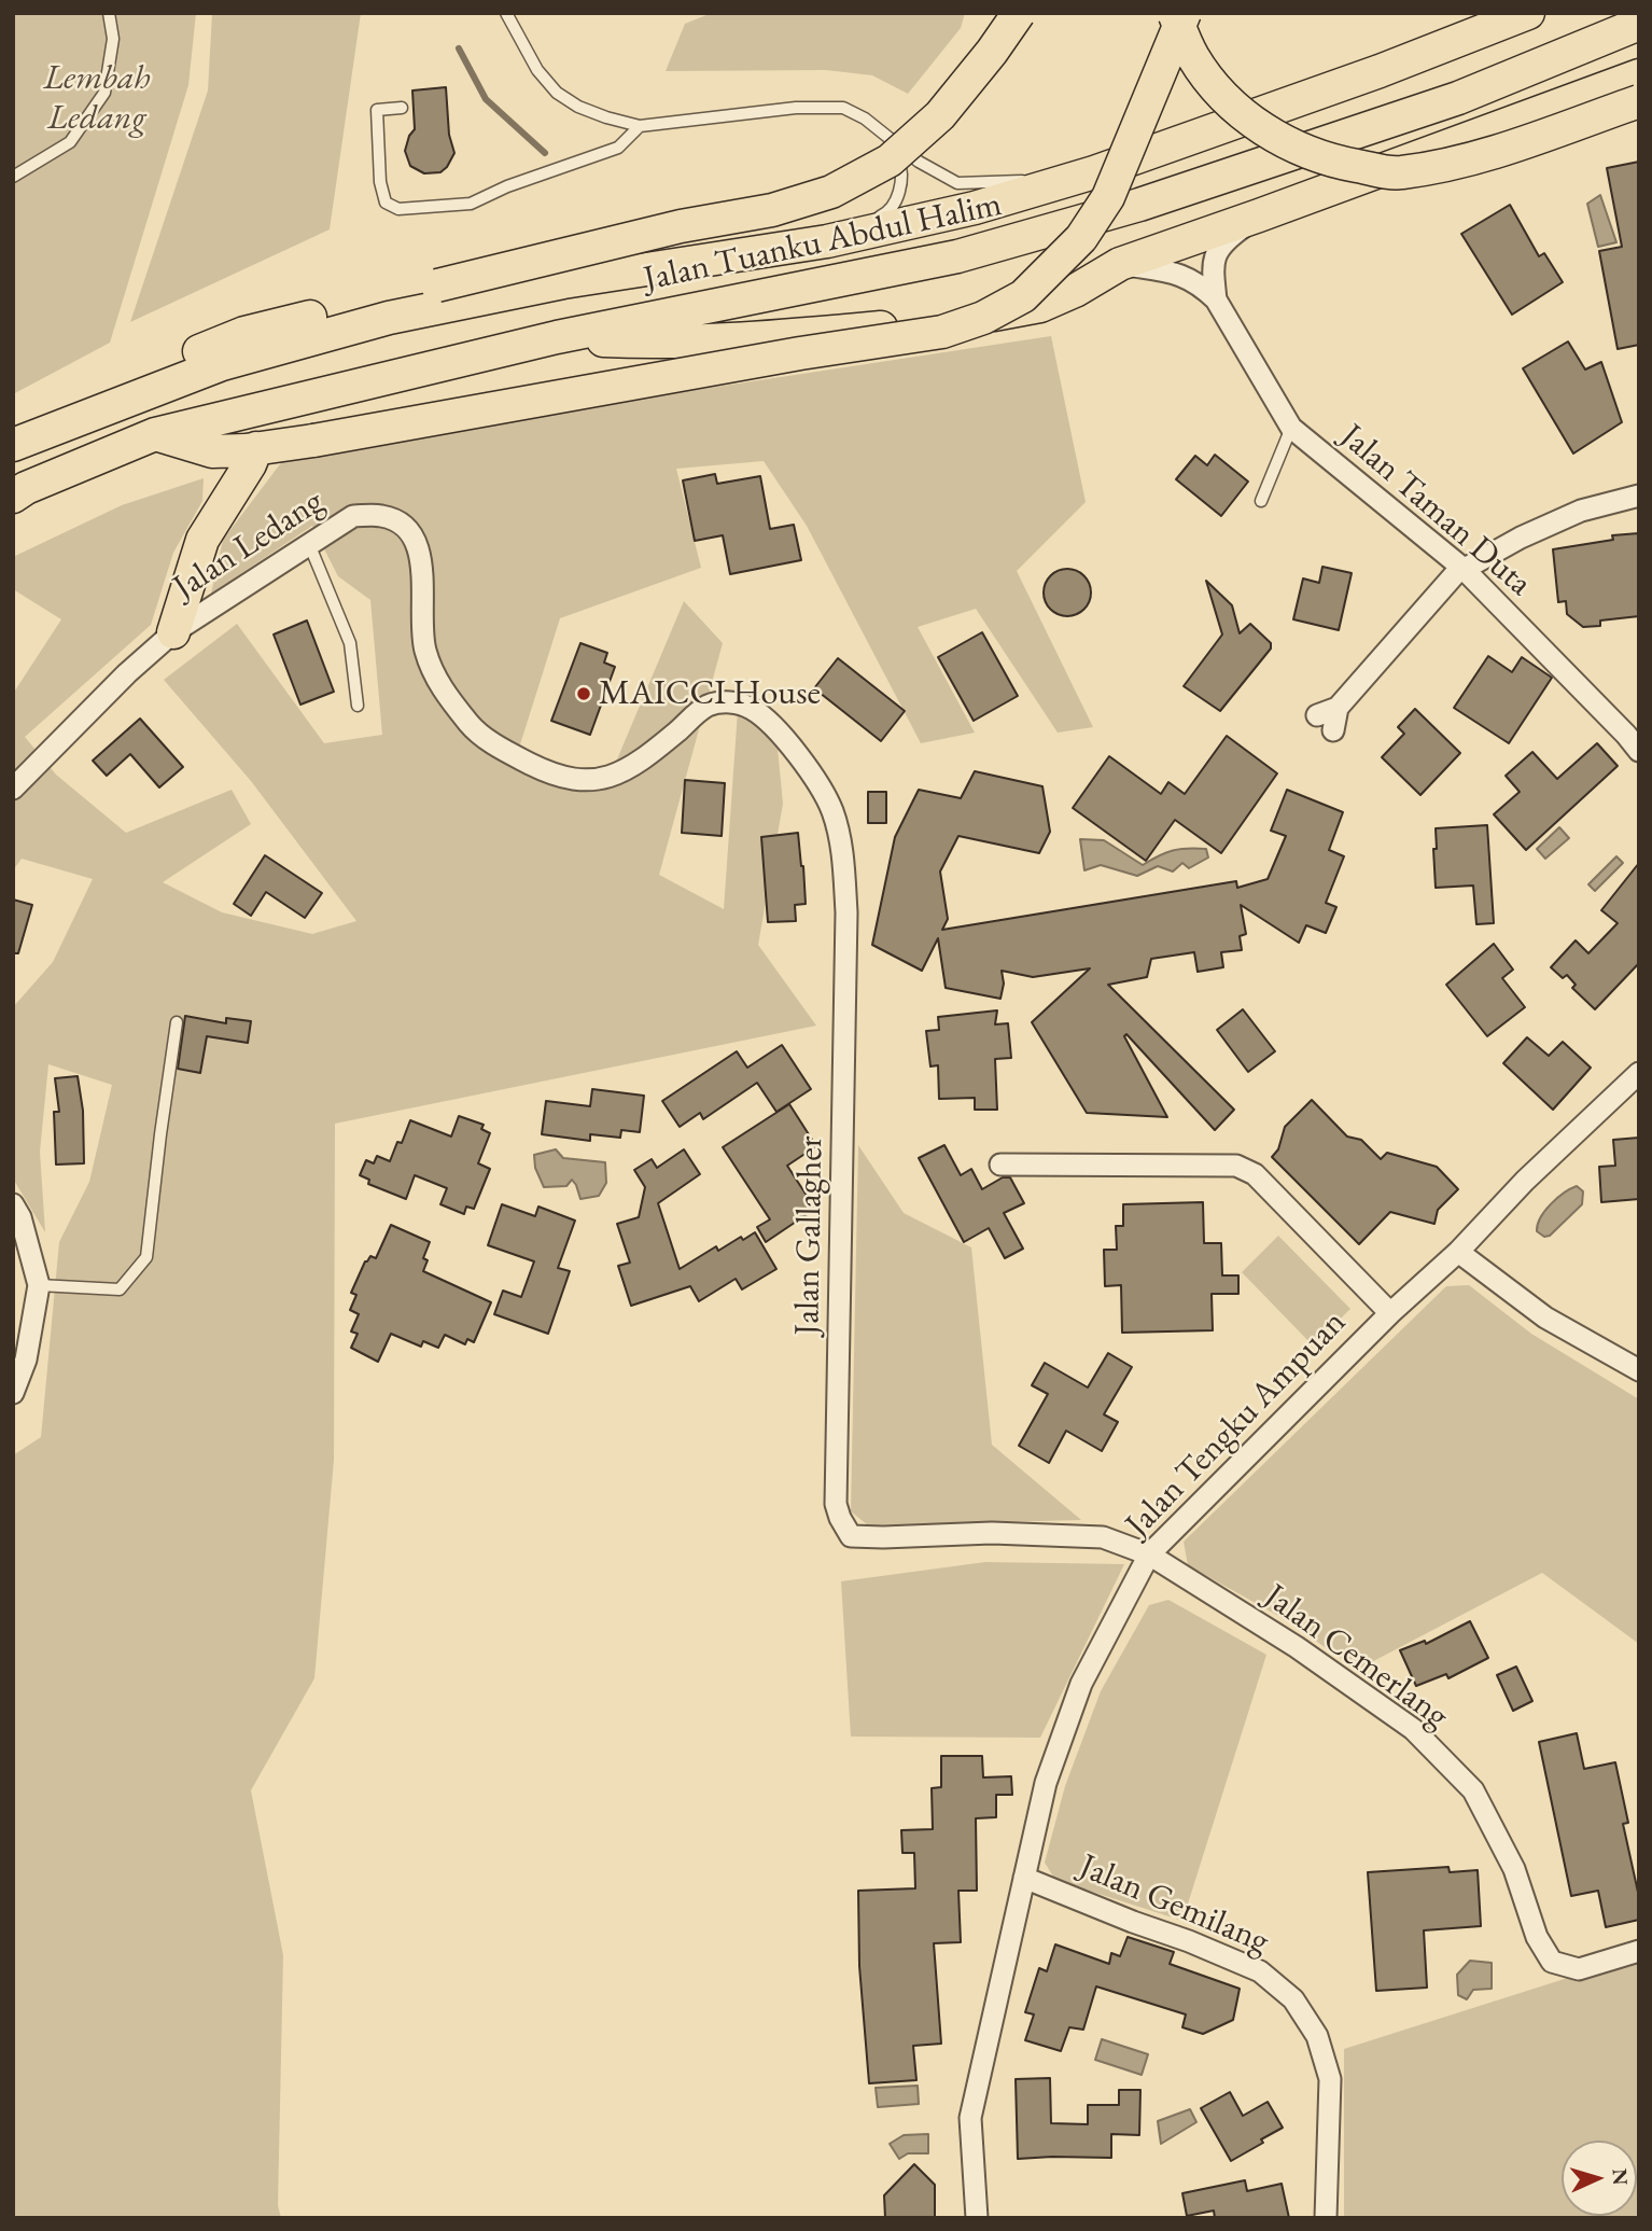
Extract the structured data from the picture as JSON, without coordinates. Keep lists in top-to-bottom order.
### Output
{
  "streets": {
    "main road": ["Jalan Tuanku Abdul Halim"],
    "street": [
      "Jalan Taman Duta",
      "Jalan Ledang",
      "Jalan Gallagher",
      "Jalan Tengku Ampuan",
      "Jalan Cemerlang",
      "Jalan Gemilang"
    ]
  },
  "crossings": [
    ["Jalan Ledang", "Jalan Gallagher"],
    ["Jalan Gallagher", "Jalan Tengku Ampuan"],
    ["Jalan Gallagher", "Jalan Cemerlang"],
    ["Jalan Tengku Ampuan", "Jalan Cemerlang"],
    ["Jalan Tengku Ampuan", "Jalan Gemilang"]
  ],
  "parks": ["Lembah Ledang"],
  "places": ["MAICCI House"],
  "north": "right"
}
